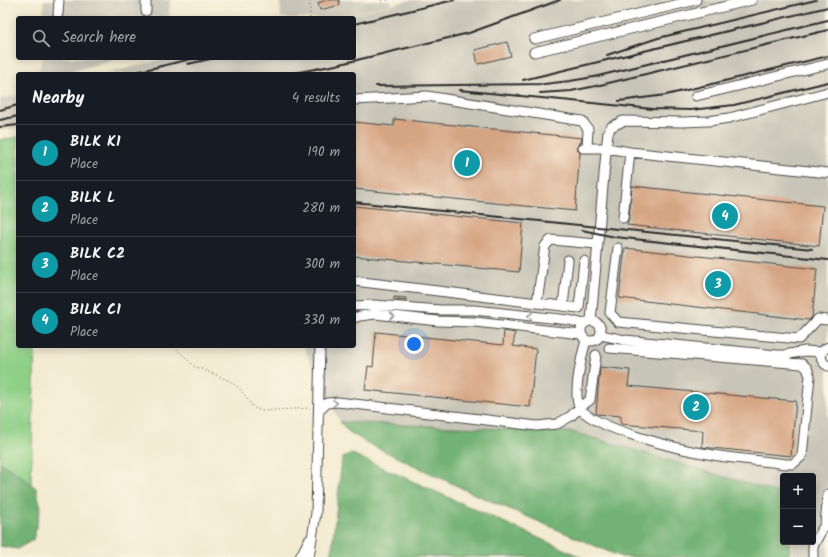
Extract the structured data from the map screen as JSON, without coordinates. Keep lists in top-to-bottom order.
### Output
{
  "page": {
    "search": "Search here",
    "heading": ["Nearby", "4 results"],
    "list": [
      {
        "mark": "1",
        "name": "BILK K1",
        "note": "Place",
        "value": "190 m"
      },
      {
        "mark": "2",
        "name": "BILK L",
        "note": "Place",
        "value": "280 m"
      },
      {
        "mark": "3",
        "name": "BILK C2",
        "note": "Place",
        "value": "300 m"
      },
      {
        "mark": "4",
        "name": "BILK C1",
        "note": "Place",
        "value": "330 m"
      }
    ],
    "pins": [
      "1",
      "4",
      "3",
      "2"
    ],
    "map_buttons": ["+", "−"]
  }
}
